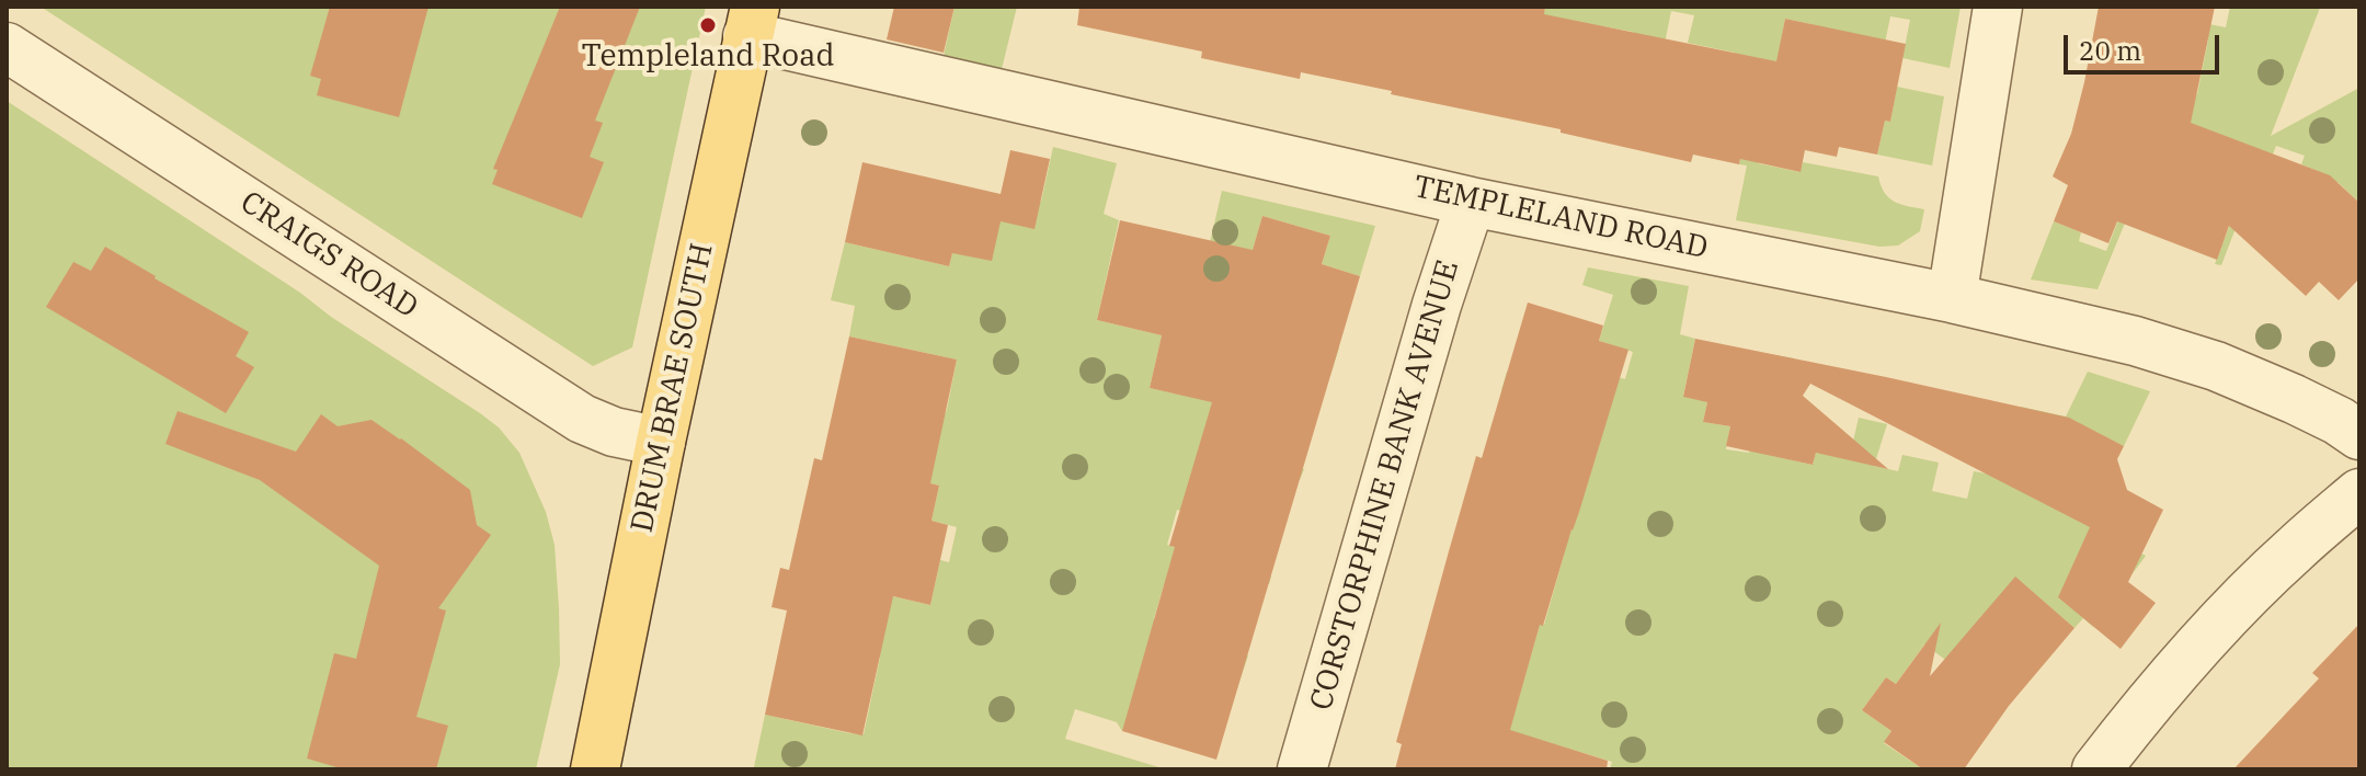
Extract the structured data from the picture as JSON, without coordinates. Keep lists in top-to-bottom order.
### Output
{
  "streets": {
    "main road": ["DRUM BRAE SOUTH"],
    "street": ["TEMPLELAND ROAD", "CRAIGS ROAD", "CORSTORPHINE BANK AVENUE"]
  },
  "crossings": [
    ["TEMPLELAND ROAD", "DRUM BRAE SOUTH"],
    ["TEMPLELAND ROAD", "CORSTORPHINE BANK AVENUE"],
    ["CRAIGS ROAD", "DRUM BRAE SOUTH"]
  ],
  "places": ["Templeland Road"],
  "scale_bar": "20 m"
}
